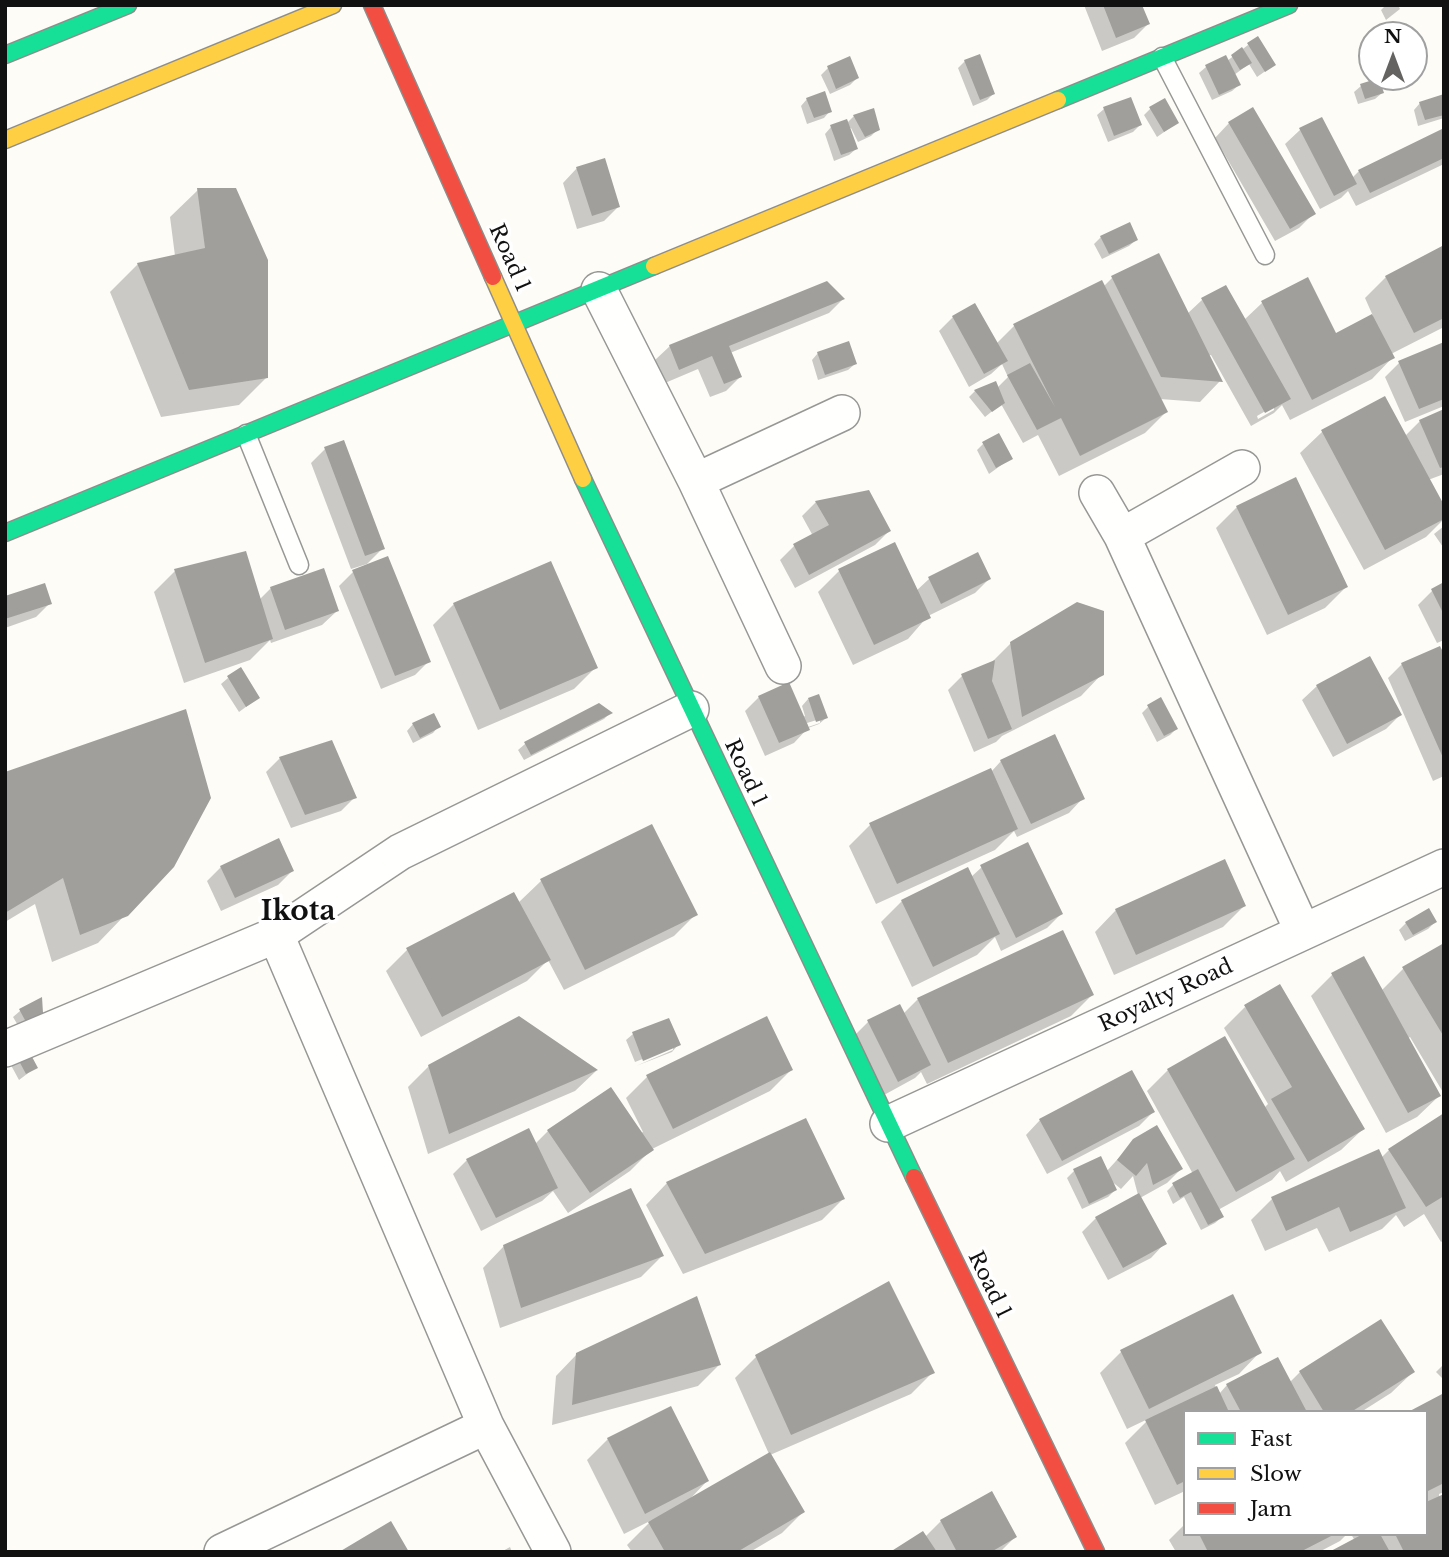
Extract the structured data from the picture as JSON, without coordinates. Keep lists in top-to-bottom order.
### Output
{
  "streets": {
    "main road": ["Road 1"],
    "street": ["Royalty Road"]
  },
  "crossings": [
    ["Road 1", "Royalty Road"]
  ],
  "districts": ["Ikota"],
  "legend": ["Fast", "Slow", "Jam"],
  "north": "top"
}
